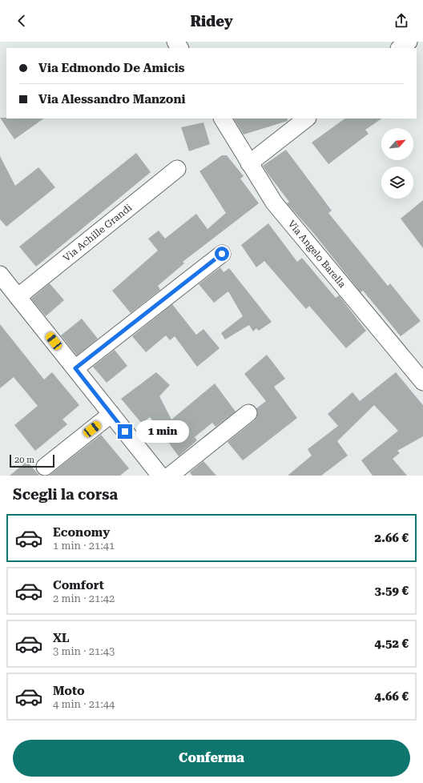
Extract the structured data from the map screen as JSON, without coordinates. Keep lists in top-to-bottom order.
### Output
{
  "streets": {
    "street": ["Via Achille Grandi", "Via Angelo Barella"]
  },
  "scale_bar": "20 m",
  "north": "top right",
  "page": {
    "header": "Ridey",
    "banner": ["Via Edmondo De Amicis", "Via Alessandro Manzoni"],
    "bubble": "1 min",
    "scale": "20 m",
    "heading": "Scegli la corsa",
    "list": [
      {
        "name": "Economy",
        "note": "1 min · 21:41",
        "value": "2.66 €"
      },
      {
        "name": "Comfort",
        "note": "2 min · 21:42",
        "value": "3.59 €"
      },
      {
        "name": "XL",
        "note": "3 min · 21:43",
        "value": "4.52 €"
      },
      {
        "name": "Moto",
        "note": "4 min · 21:44",
        "value": "4.66 €"
      }
    ],
    "buttons": "Conferma"
  }
}
